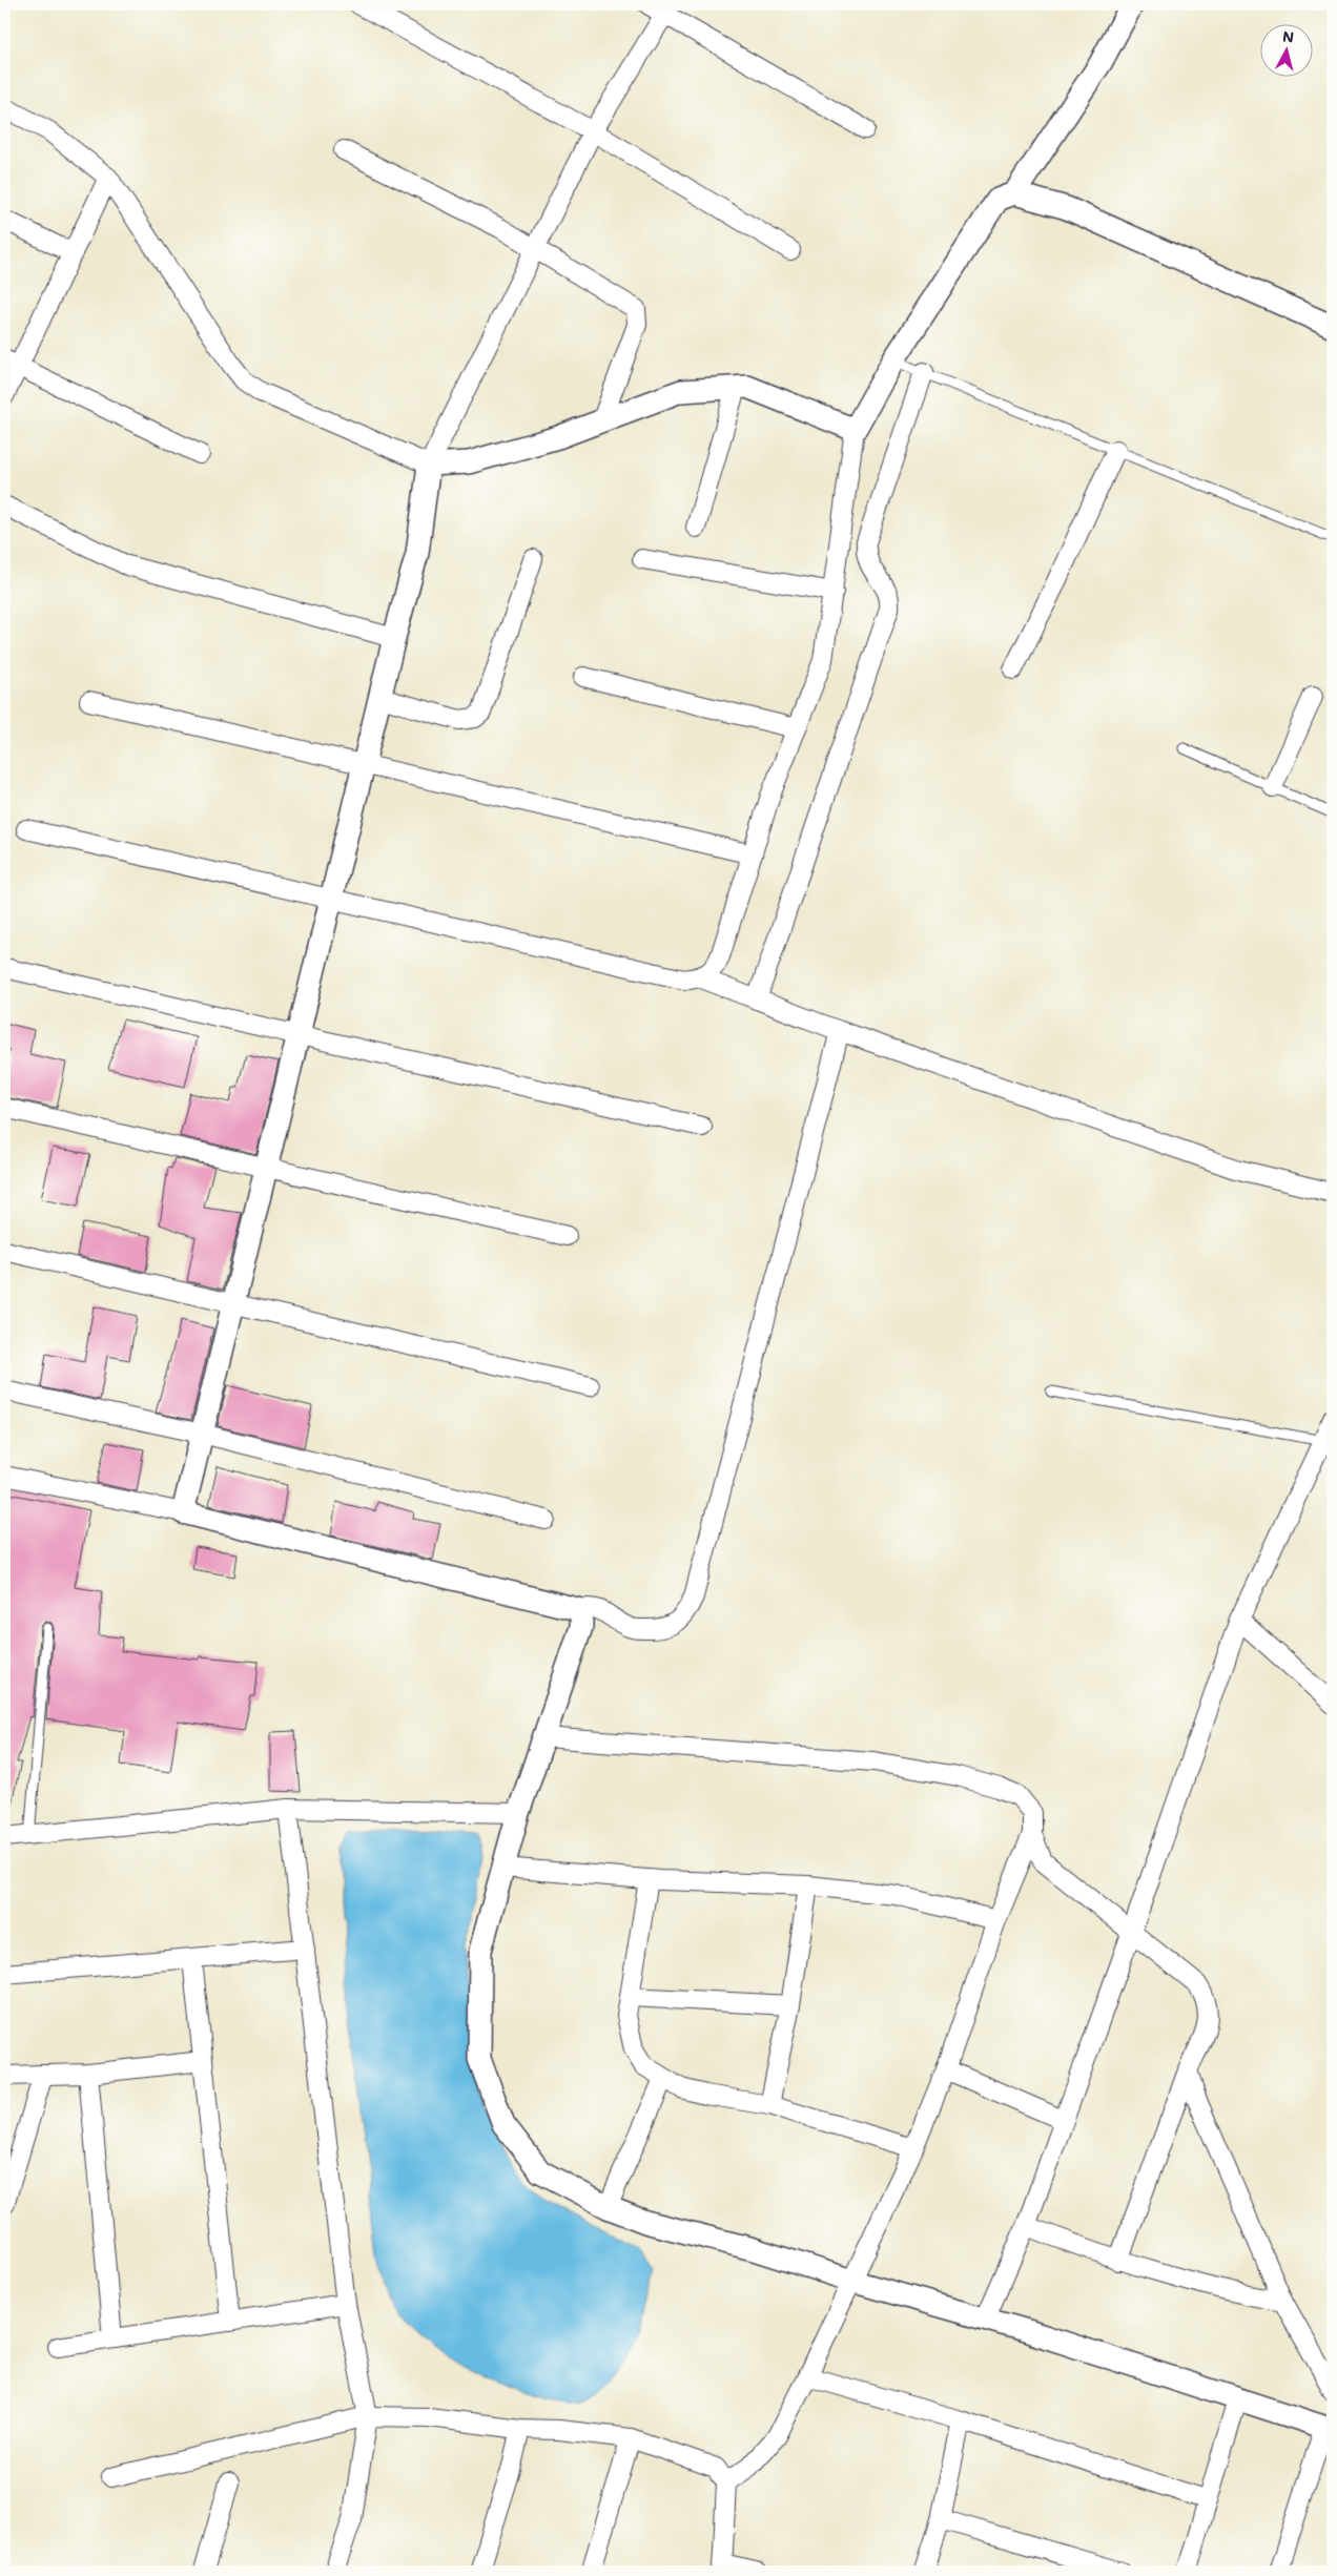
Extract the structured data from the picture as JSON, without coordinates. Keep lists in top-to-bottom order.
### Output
{
  "north": "top"
}
